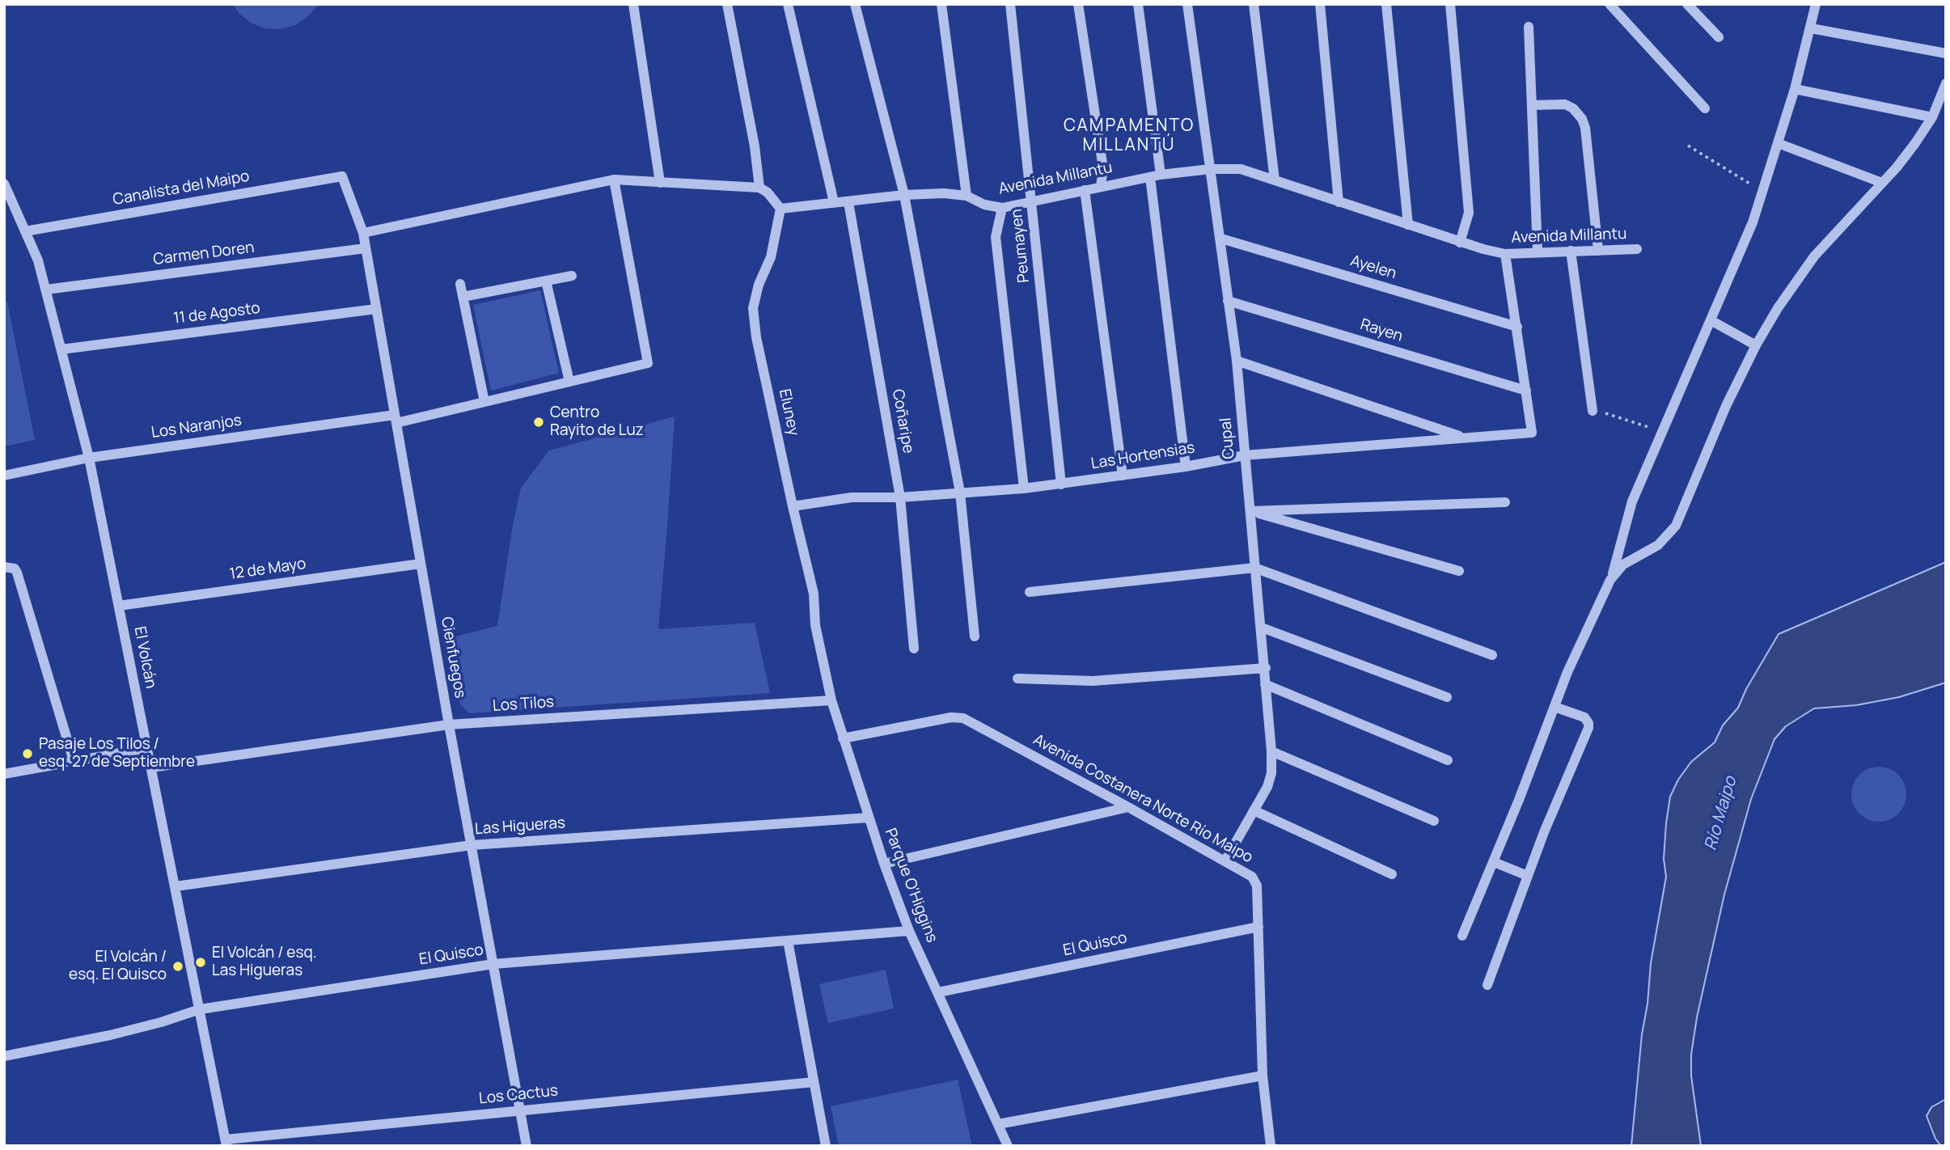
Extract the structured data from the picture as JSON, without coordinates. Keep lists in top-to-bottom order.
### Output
{
  "streets": {
    "street": [
      "Avenida Millantu",
      "Canalista del Maipo",
      "Peumayen",
      "Carmen Doren",
      "Ayelen",
      "11 de Agosto",
      "Rayen",
      "Eluney",
      "Coñaripe",
      "Los Naranjos",
      "Cupal",
      "Las Hortensias",
      "12 de Mayo",
      "El Volcán",
      "Cienfuegos",
      "Los Tilos",
      "Avenida Costanera Norte Río Maipo",
      "Las Higueras",
      "Parque O'Higgins",
      "El Quisco",
      "Los Cactus"
    ]
  },
  "crossings": [
    ["Avenida Millantu", "Peumayen"],
    ["Avenida Millantu", "Eluney"],
    ["Avenida Millantu", "Coñaripe"],
    ["Avenida Millantu", "Cupal"],
    ["Canalista del Maipo", "El Volcán"],
    ["Canalista del Maipo", "Cienfuegos"],
    ["Peumayen", "Las Hortensias"],
    ["Carmen Doren", "El Volcán"],
    ["Carmen Doren", "Cienfuegos"],
    ["Ayelen", "Cupal"],
    ["11 de Agosto", "El Volcán"],
    ["11 de Agosto", "Cienfuegos"],
    ["Rayen", "Cupal"],
    ["Rayen", "Las Hortensias"],
    ["Eluney", "Las Hortensias"],
    ["Eluney", "Parque O'Higgins"],
    ["Coñaripe", "Las Hortensias"],
    ["Los Naranjos", "El Volcán"],
    ["Los Naranjos", "Cienfuegos"],
    ["Cupal", "Las Hortensias"],
    ["Cupal", "Avenida Costanera Norte Río Maipo"],
    ["12 de Mayo", "El Volcán"],
    ["12 de Mayo", "Cienfuegos"],
    ["El Volcán", "Los Tilos"],
    ["El Volcán", "Las Higueras"],
    ["El Volcán", "El Quisco"],
    ["El Volcán", "Los Cactus"],
    ["Cienfuegos", "Los Tilos"],
    ["Cienfuegos", "Las Higueras"],
    ["Cienfuegos", "El Quisco"],
    ["Cienfuegos", "Los Cactus"],
    ["Los Tilos", "Parque O'Higgins"],
    ["Avenida Costanera Norte Río Maipo", "Parque O'Higgins"],
    ["Avenida Costanera Norte Río Maipo", "El Quisco"],
    ["Las Higueras", "Parque O'Higgins"],
    ["Parque O'Higgins", "El Quisco"]
  ],
  "districts": ["CAMPAMENTO MILLANTÚ"],
  "water": ["Río Maipo"],
  "places": [
    "Centro Rayito de Luz",
    "Pasaje Los Tilos / esq. 27 de Septiembre",
    "El Volcán / esq. Las Higueras",
    "El Volcán / esq. El Quisco"
  ]
}
